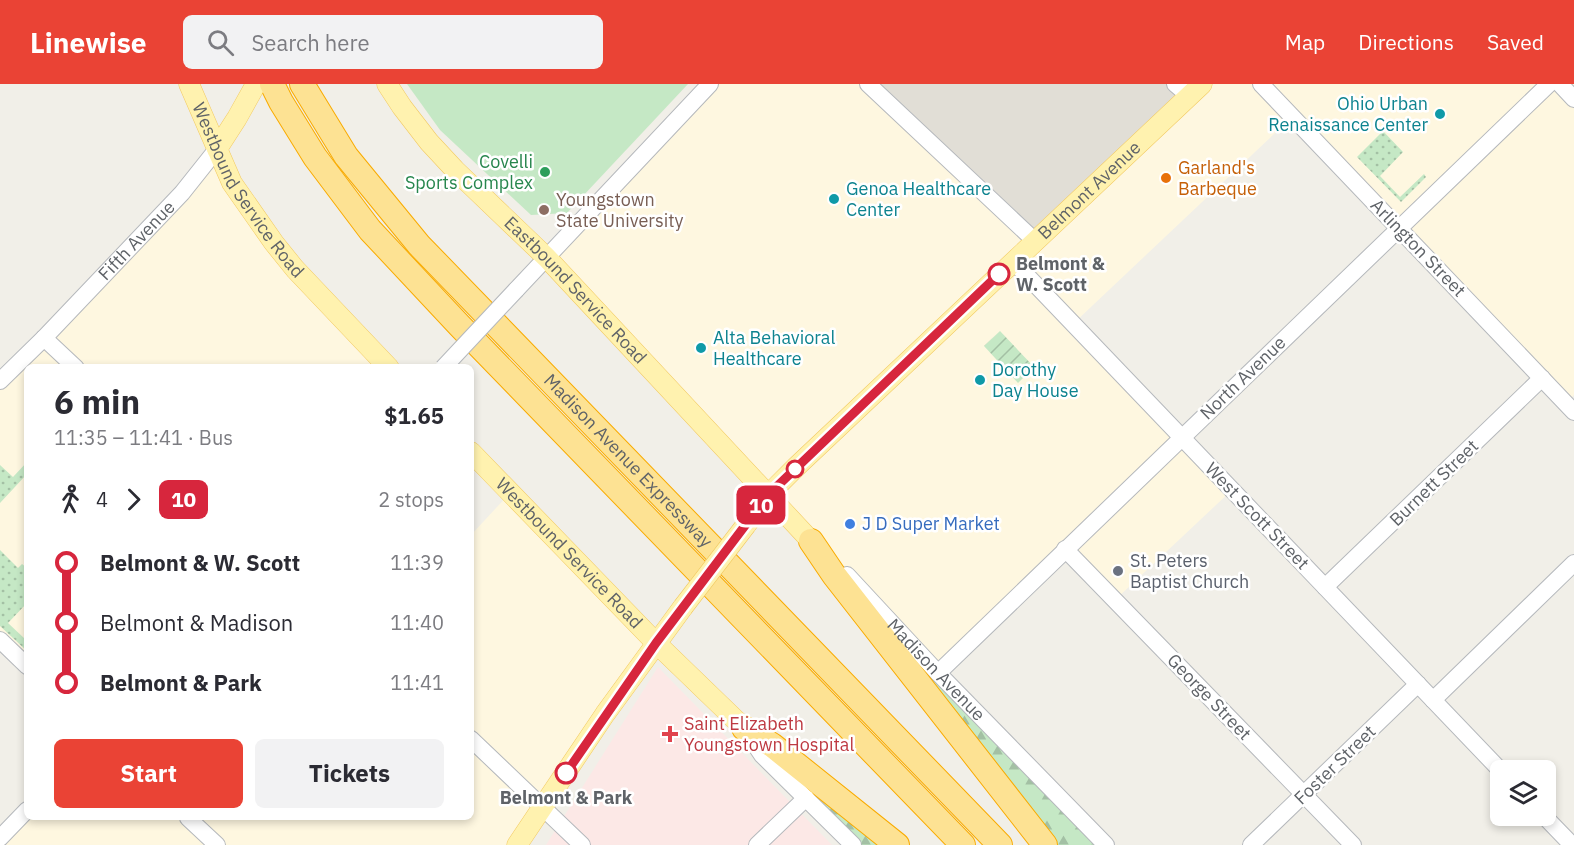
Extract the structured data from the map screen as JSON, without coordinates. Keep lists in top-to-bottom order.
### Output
{
  "streets": {
    "highway": ["Madison Avenue Expressway"],
    "main road": [
      "Westbound Service Road",
      "Belmont Avenue",
      "Fifth Avenue",
      "Eastbound Service Road",
      "Madison Avenue"
    ],
    "street": [
      "Arlington Street",
      "North Avenue",
      "Burnett Street",
      "West Scott Street",
      "George Street",
      "Foster Street"
    ]
  },
  "crossings": [
    ["Westbound Service Road", "Belmont Avenue"],
    ["Westbound Service Road", "Fifth Avenue"],
    ["Belmont Avenue", "Eastbound Service Road"],
    ["Belmont Avenue", "West Scott Street"],
    ["Belmont Avenue", "Madison Avenue"],
    ["Arlington Street", "North Avenue"],
    ["Arlington Street", "Burnett Street"],
    ["Eastbound Service Road", "Madison Avenue"],
    ["North Avenue", "West Scott Street"],
    ["North Avenue", "Madison Avenue"],
    ["North Avenue", "George Street"],
    ["Burnett Street", "West Scott Street"],
    ["West Scott Street", "Foster Street"],
    ["George Street", "Foster Street"]
  ],
  "places": {
    "other": [
      "Ohio Urban Renaissance Center",
      "Covelli Sports Complex",
      "Garland's Barbeque",
      "Genoa Healthcare Center",
      "Youngstown State University",
      "Belmont & W. Scott",
      "Alta Behavioral Healthcare",
      "Dorothy Day House",
      "J D Super Market",
      "St. Peters Baptist Church",
      "Belmont & Park"
    ],
    "health": ["Saint Elizabeth Youngstown Hospital"]
  },
  "lines": ["bus line 10"],
  "page": {
    "header": "Linewise",
    "search": "Search here",
    "nav": ["Map", "Directions", "Saved"],
    "on_map": "10",
    "heading": ["6 min", "11:35 – 11:41 · Bus", "$1.65"],
    "legs": ["4", "10", "2 stops"],
    "list": [
      {
        "name": "Belmont & W. Scott",
        "value": "11:39"
      },
      {
        "name": "Belmont & Madison",
        "value": "11:40"
      },
      {
        "name": "Belmont & Park",
        "value": "11:41"
      }
    ],
    "buttons": ["Start", "Tickets"]
  }
}
